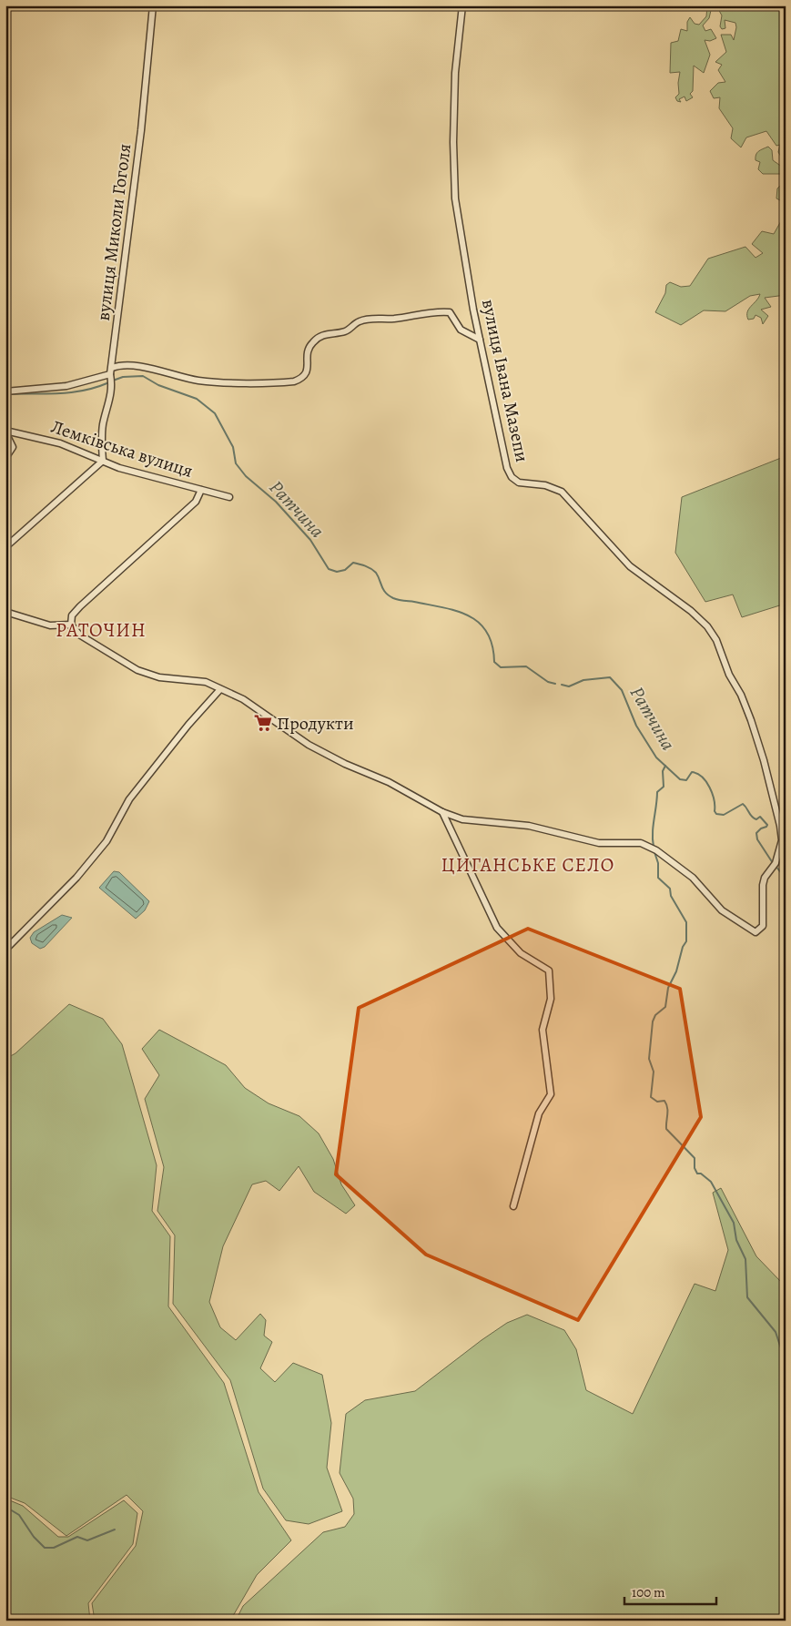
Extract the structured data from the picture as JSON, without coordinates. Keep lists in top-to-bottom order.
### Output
{
  "streets": {
    "street": ["вулиця Миколи Гоголя", "вулиця Івана Мазепи", "Лемківська вулиця"]
  },
  "crossings": [
    ["вулиця Миколи Гоголя", "Лемківська вулиця"]
  ],
  "districts": ["РАТОЧИН", "ЦИГАНСЬКЕ СЕЛО"],
  "water": ["Ратчина"],
  "places": {
    "supermarket": ["Продукти"]
  },
  "scale_bar": "100 m"
}
